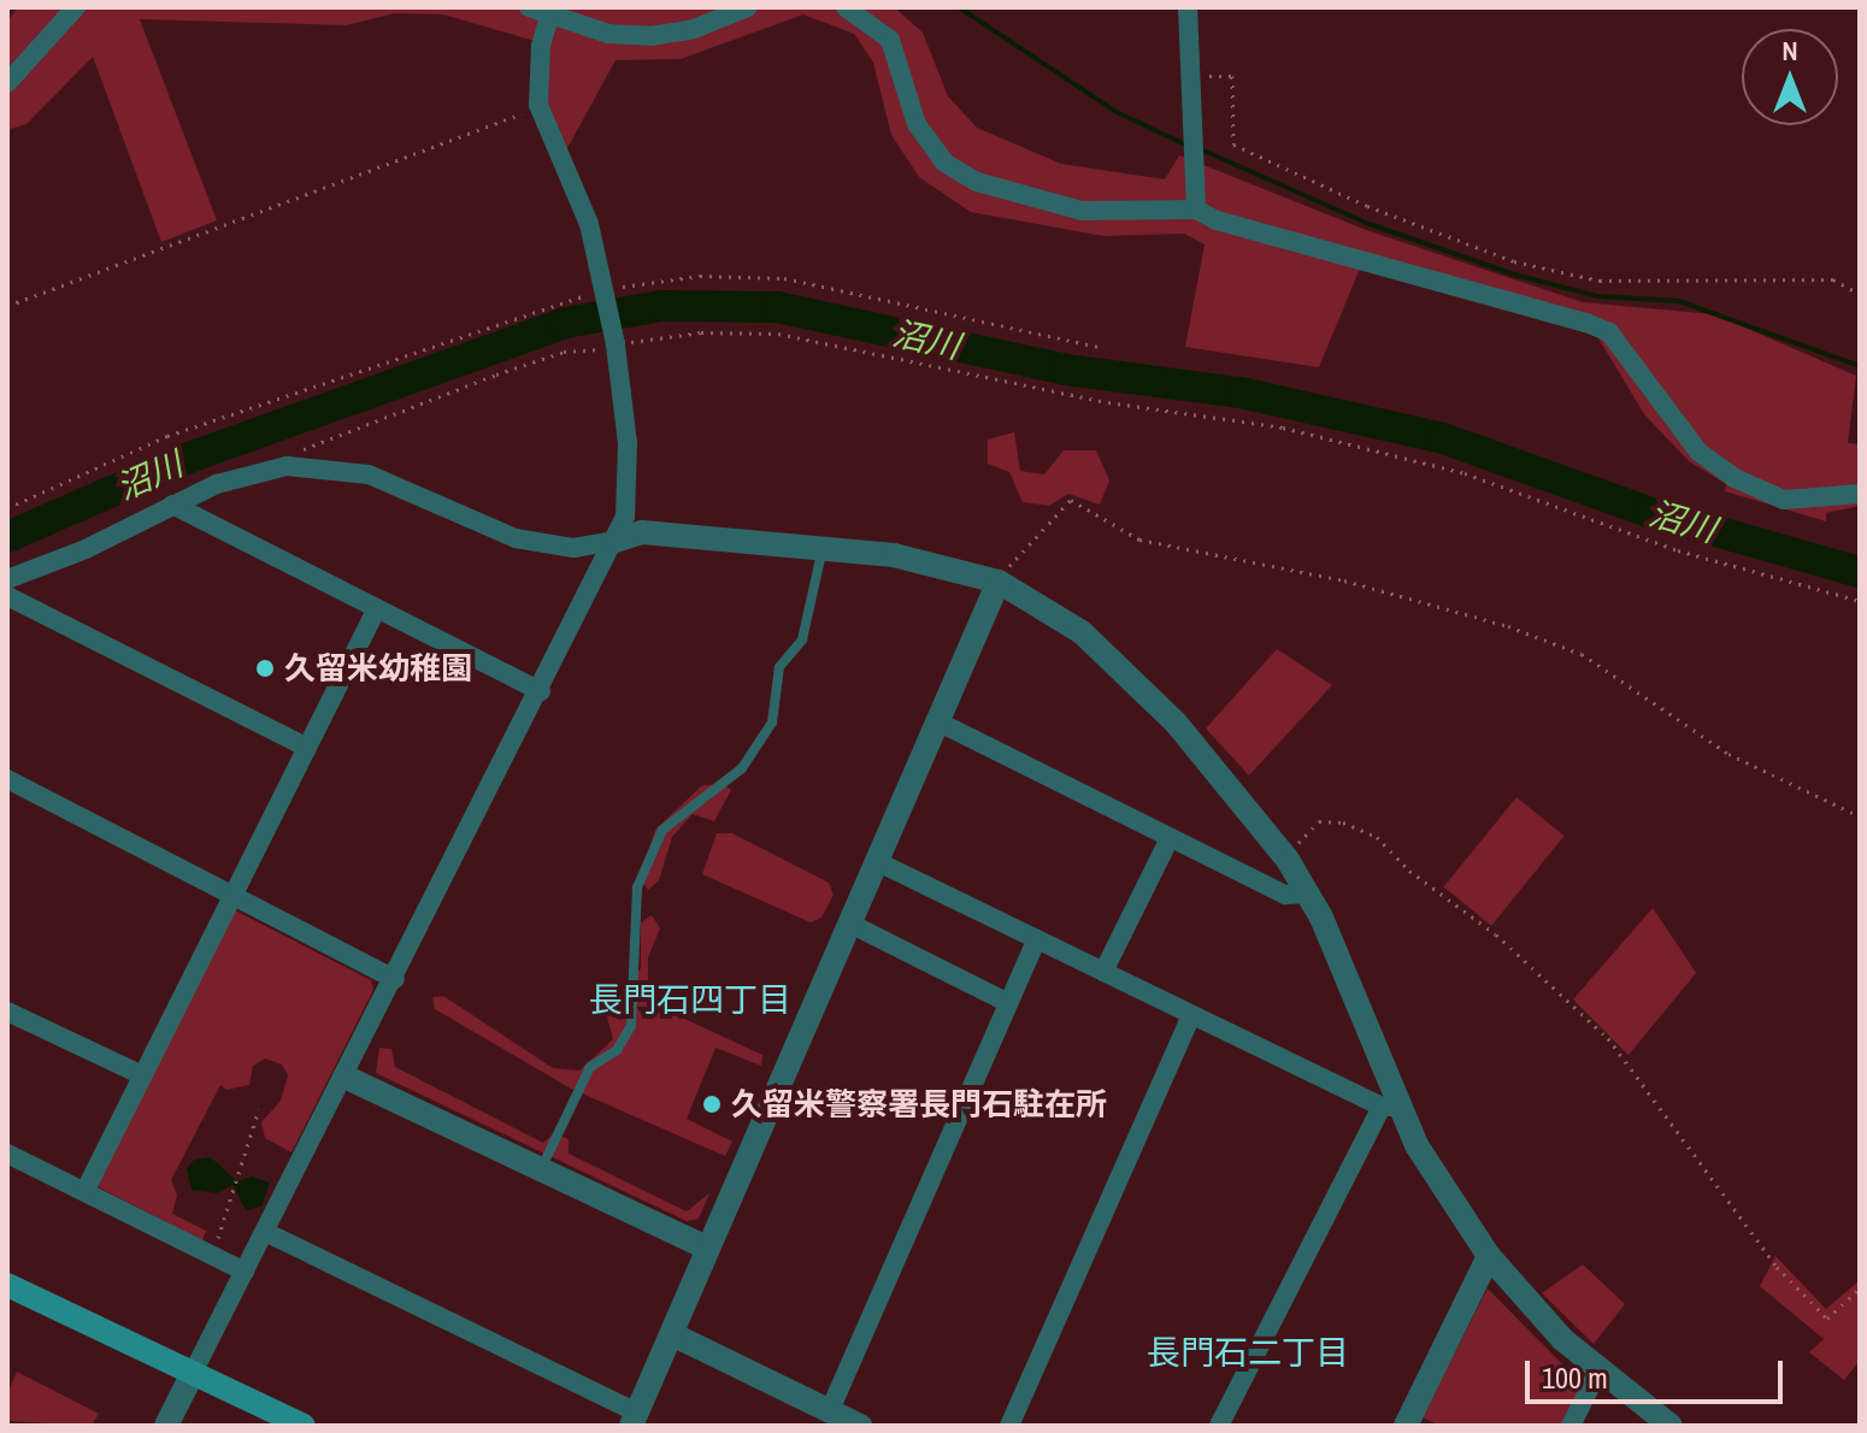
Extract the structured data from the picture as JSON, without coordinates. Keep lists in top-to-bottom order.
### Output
{
  "districts": ["長門石四丁目", "長門石二丁目"],
  "water": ["沼川"],
  "places": ["久留米幼稚園", "久留米警察署長門石駐在所"],
  "scale_bar": "100 m",
  "north": "top"
}
